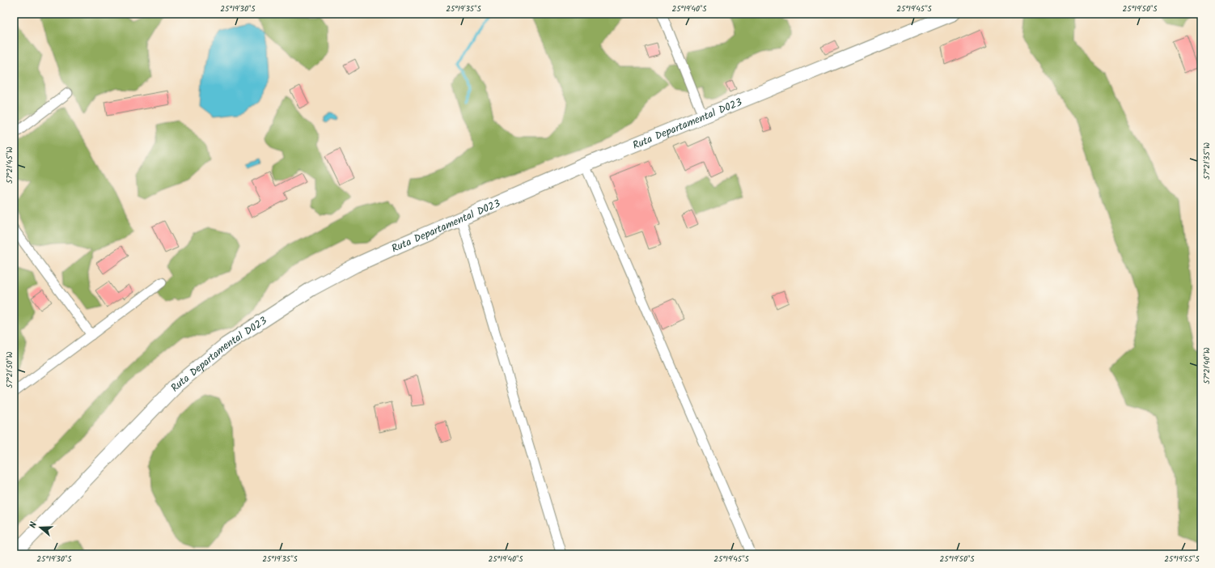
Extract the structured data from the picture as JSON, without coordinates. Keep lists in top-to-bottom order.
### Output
{
  "streets": {
    "main road": ["Ruta Departamental D023"]
  },
  "north": "left",
  "coordinates": [
    "25°19'30\"S",
    "25°19'35\"S",
    "25°19'40\"S",
    "25°19'45\"S",
    "25°19'50\"S",
    "57°21'35\"W",
    "57°21'45\"W",
    "57°21'40\"W",
    "57°21'50\"W",
    "25°19'55\"S"
  ]
}
